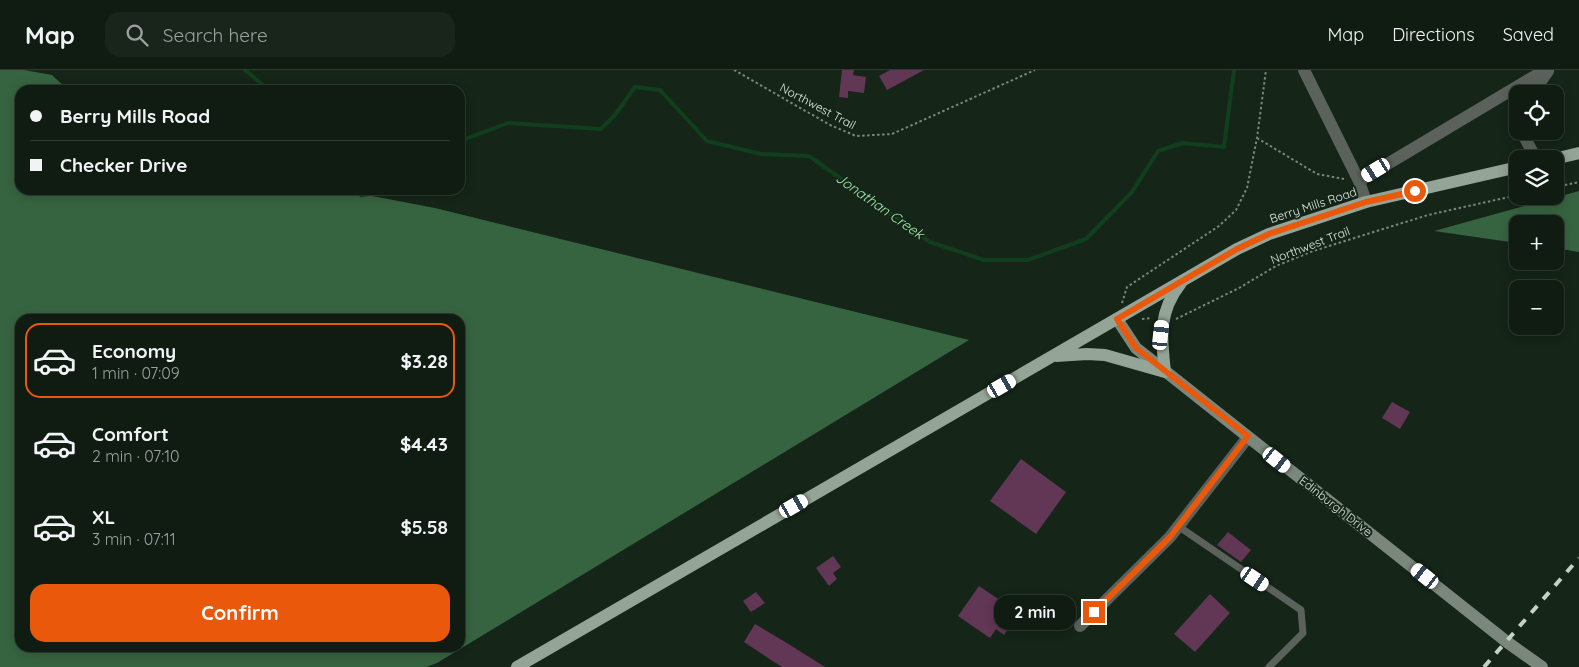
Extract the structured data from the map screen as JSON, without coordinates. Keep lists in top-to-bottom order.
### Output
{
  "streets": {
    "main road": ["Berry Mills Road"],
    "street": ["Edinburgh Drive"],
    "path": ["Northwest Trail"]
  },
  "crossings": [
    ["Northwest Trail", "Berry Mills Road"],
    ["Northwest Trail", "Edinburgh Drive"],
    ["Berry Mills Road", "Edinburgh Drive"]
  ],
  "water": ["Jonathan Creek"],
  "page": {
    "header": "Map",
    "search": "Search here",
    "nav": ["Map", "Directions", "Saved"],
    "map_buttons": ["+", "−"],
    "banner": ["Berry Mills Road", "Checker Drive"],
    "list": [
      {
        "name": "Economy",
        "note": "1 min · 07:09",
        "value": "$3.28"
      },
      {
        "name": "Comfort",
        "note": "2 min · 07:10",
        "value": "$4.43"
      },
      {
        "name": "XL",
        "note": "3 min · 07:11",
        "value": "$5.58"
      }
    ],
    "buttons": "Confirm",
    "bubble": "2 min"
  }
}
